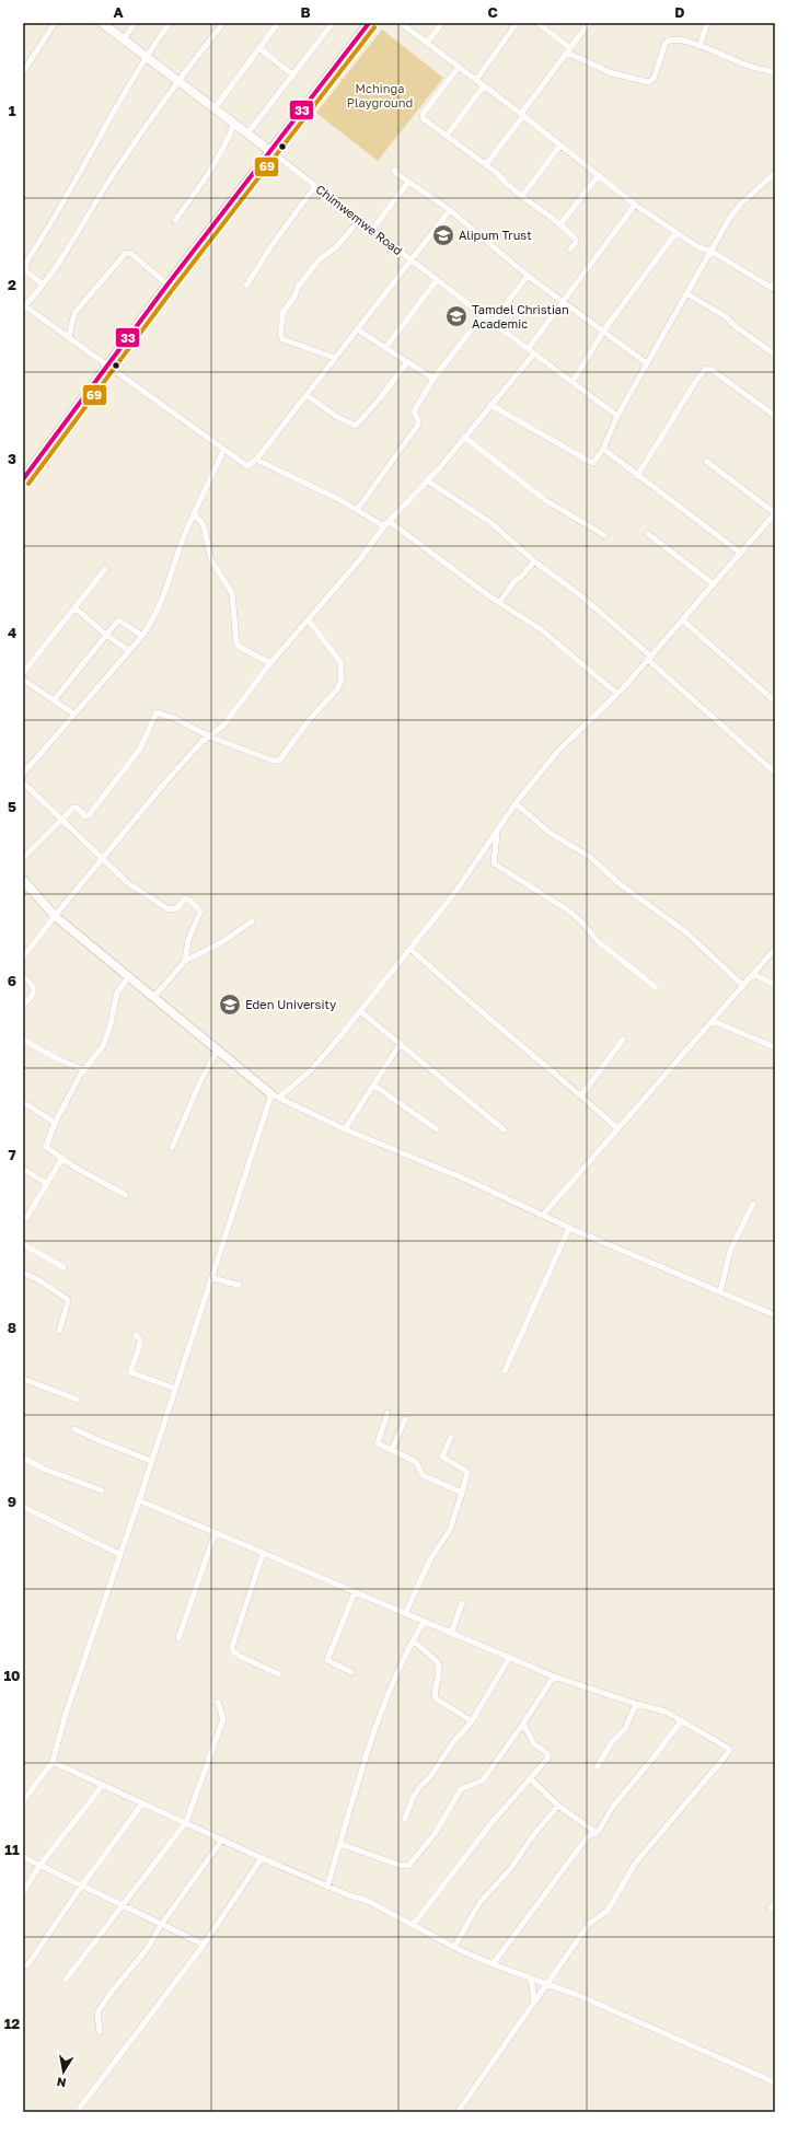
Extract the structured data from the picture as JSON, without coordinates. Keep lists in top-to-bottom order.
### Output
{
  "streets": {
    "street": ["Chimwemwe Road"]
  },
  "parks": ["Mchinga Playground"],
  "places": {
    "school or university": ["Alipum Trust", "Tamdel Christian Academic", "Eden University"]
  },
  "lines": ["transit line 33", "transit line 69"],
  "north": "bottom",
  "grid": {
    "columns": [
      "A",
      "B",
      "C",
      "D"
    ],
    "rows": [
      "1",
      "2",
      "3",
      "4",
      "5",
      "6",
      "7",
      "8",
      "9",
      "10",
      "11",
      "12"
    ]
  }
}
